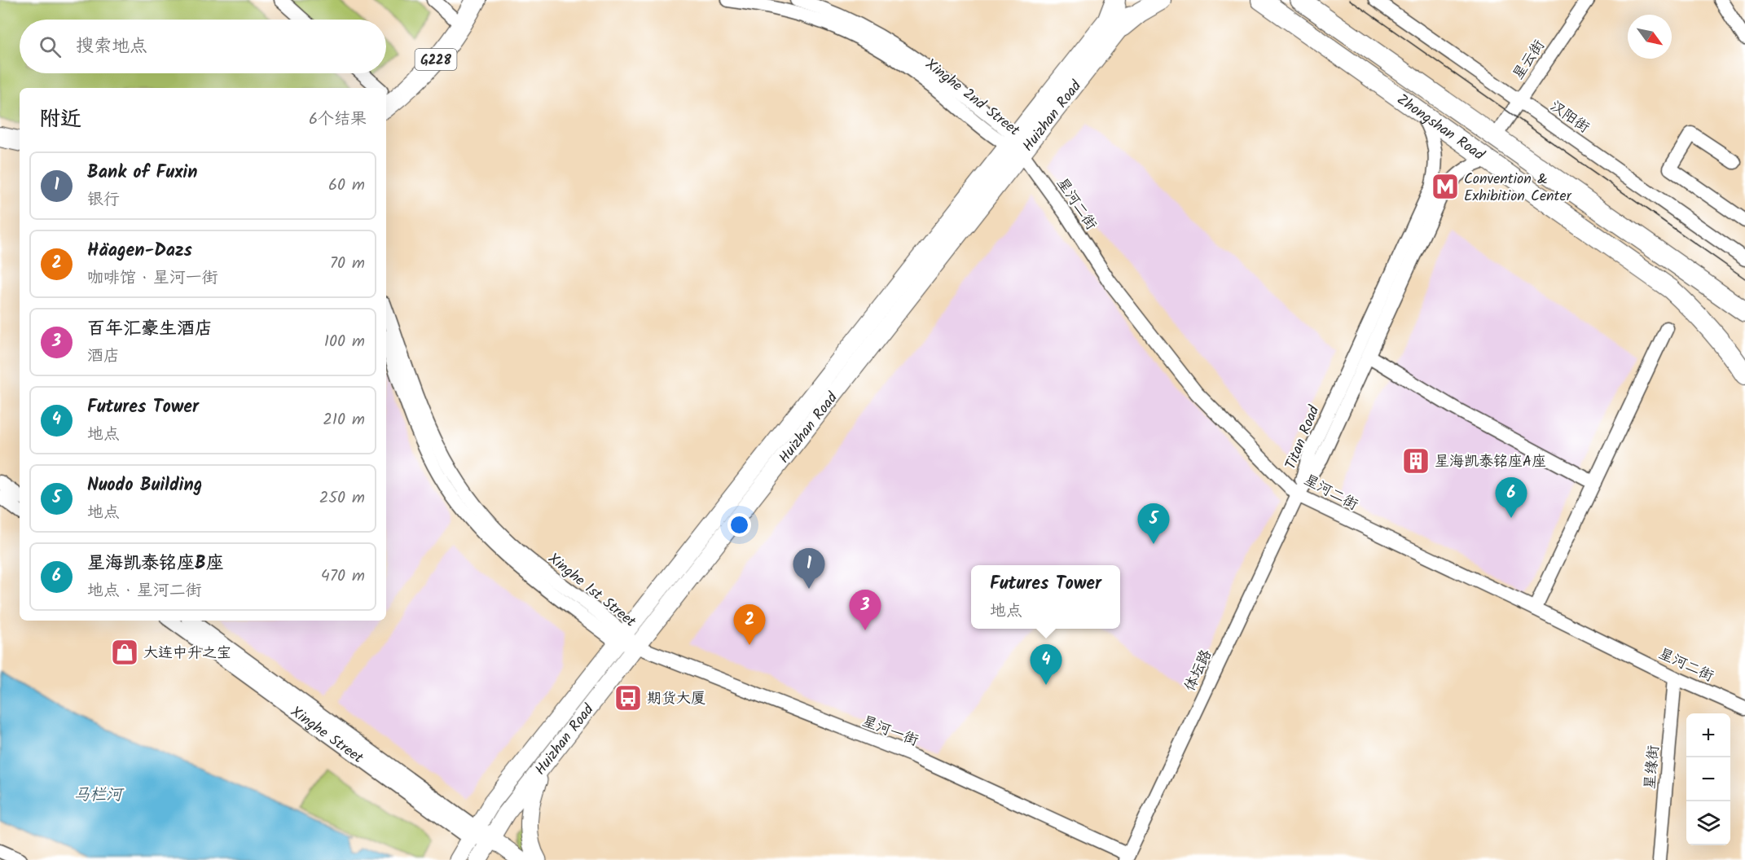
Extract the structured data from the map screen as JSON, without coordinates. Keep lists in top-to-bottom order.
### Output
{
  "streets": {
    "highway": ["G228", "Zhongshan Road"],
    "main road": ["Huizhan Road", "Xinghe Street"],
    "street": [
      "星云街",
      "Xinghe 2nd Street",
      "汉阳街",
      "星河二街",
      "Titan Road",
      "Xinghe 1st Street",
      "体坛路",
      "星河一街",
      "星缘街"
    ]
  },
  "crossings": [
    ["星云街", "汉阳街"],
    ["星云街", "Zhongshan Road"],
    ["Xinghe 2nd Street", "Huizhan Road"],
    ["Xinghe 2nd Street", "星河二街"],
    ["Huizhan Road", "星河二街"],
    ["Huizhan Road", "Xinghe 1st Street"],
    ["Huizhan Road", "星河一街"],
    ["Huizhan Road", "Xinghe Street"],
    ["Zhongshan Road", "Titan Road"],
    ["星河二街", "Titan Road"],
    ["星河二街", "体坛路"],
    ["星河二街", "星缘街"],
    ["Titan Road", "体坛路"],
    ["Xinghe 1st Street", "星河一街"],
    ["体坛路", "星河一街"]
  ],
  "water": ["马栏河"],
  "places": {
    "metro station": ["Convention & Exhibition Center"],
    "building": ["星海凯泰铭座A座"],
    "shop": ["大连中升之宝"],
    "bus stop": ["期货大厦"]
  },
  "north": "bottom right",
  "page": {
    "search": "搜索地点",
    "heading": ["附近", "6个结果"],
    "list": [
      {
        "mark": "1",
        "name": "Bank of Fuxin",
        "note": "银行",
        "value": "60 m"
      },
      {
        "mark": "2",
        "name": "Häagen-Dazs",
        "note": "咖啡馆 · 星河一街",
        "value": "70 m"
      },
      {
        "mark": "3",
        "name": "百年汇豪生酒店",
        "note": "酒店",
        "value": "100 m"
      },
      {
        "mark": "4",
        "name": "Futures Tower",
        "note": "地点",
        "value": "210 m"
      },
      {
        "mark": "5",
        "name": "Nuodo Building",
        "note": "地点",
        "value": "250 m"
      },
      {
        "mark": "6",
        "name": "星海凯泰铭座B座",
        "note": "地点 · 星河二街",
        "value": "470 m"
      }
    ],
    "pins": [
      "6",
      "5",
      "1",
      "3",
      "2",
      "4"
    ],
    "popup": ["Futures Tower", "地点"],
    "map_buttons": ["+", "−"]
  }
}
